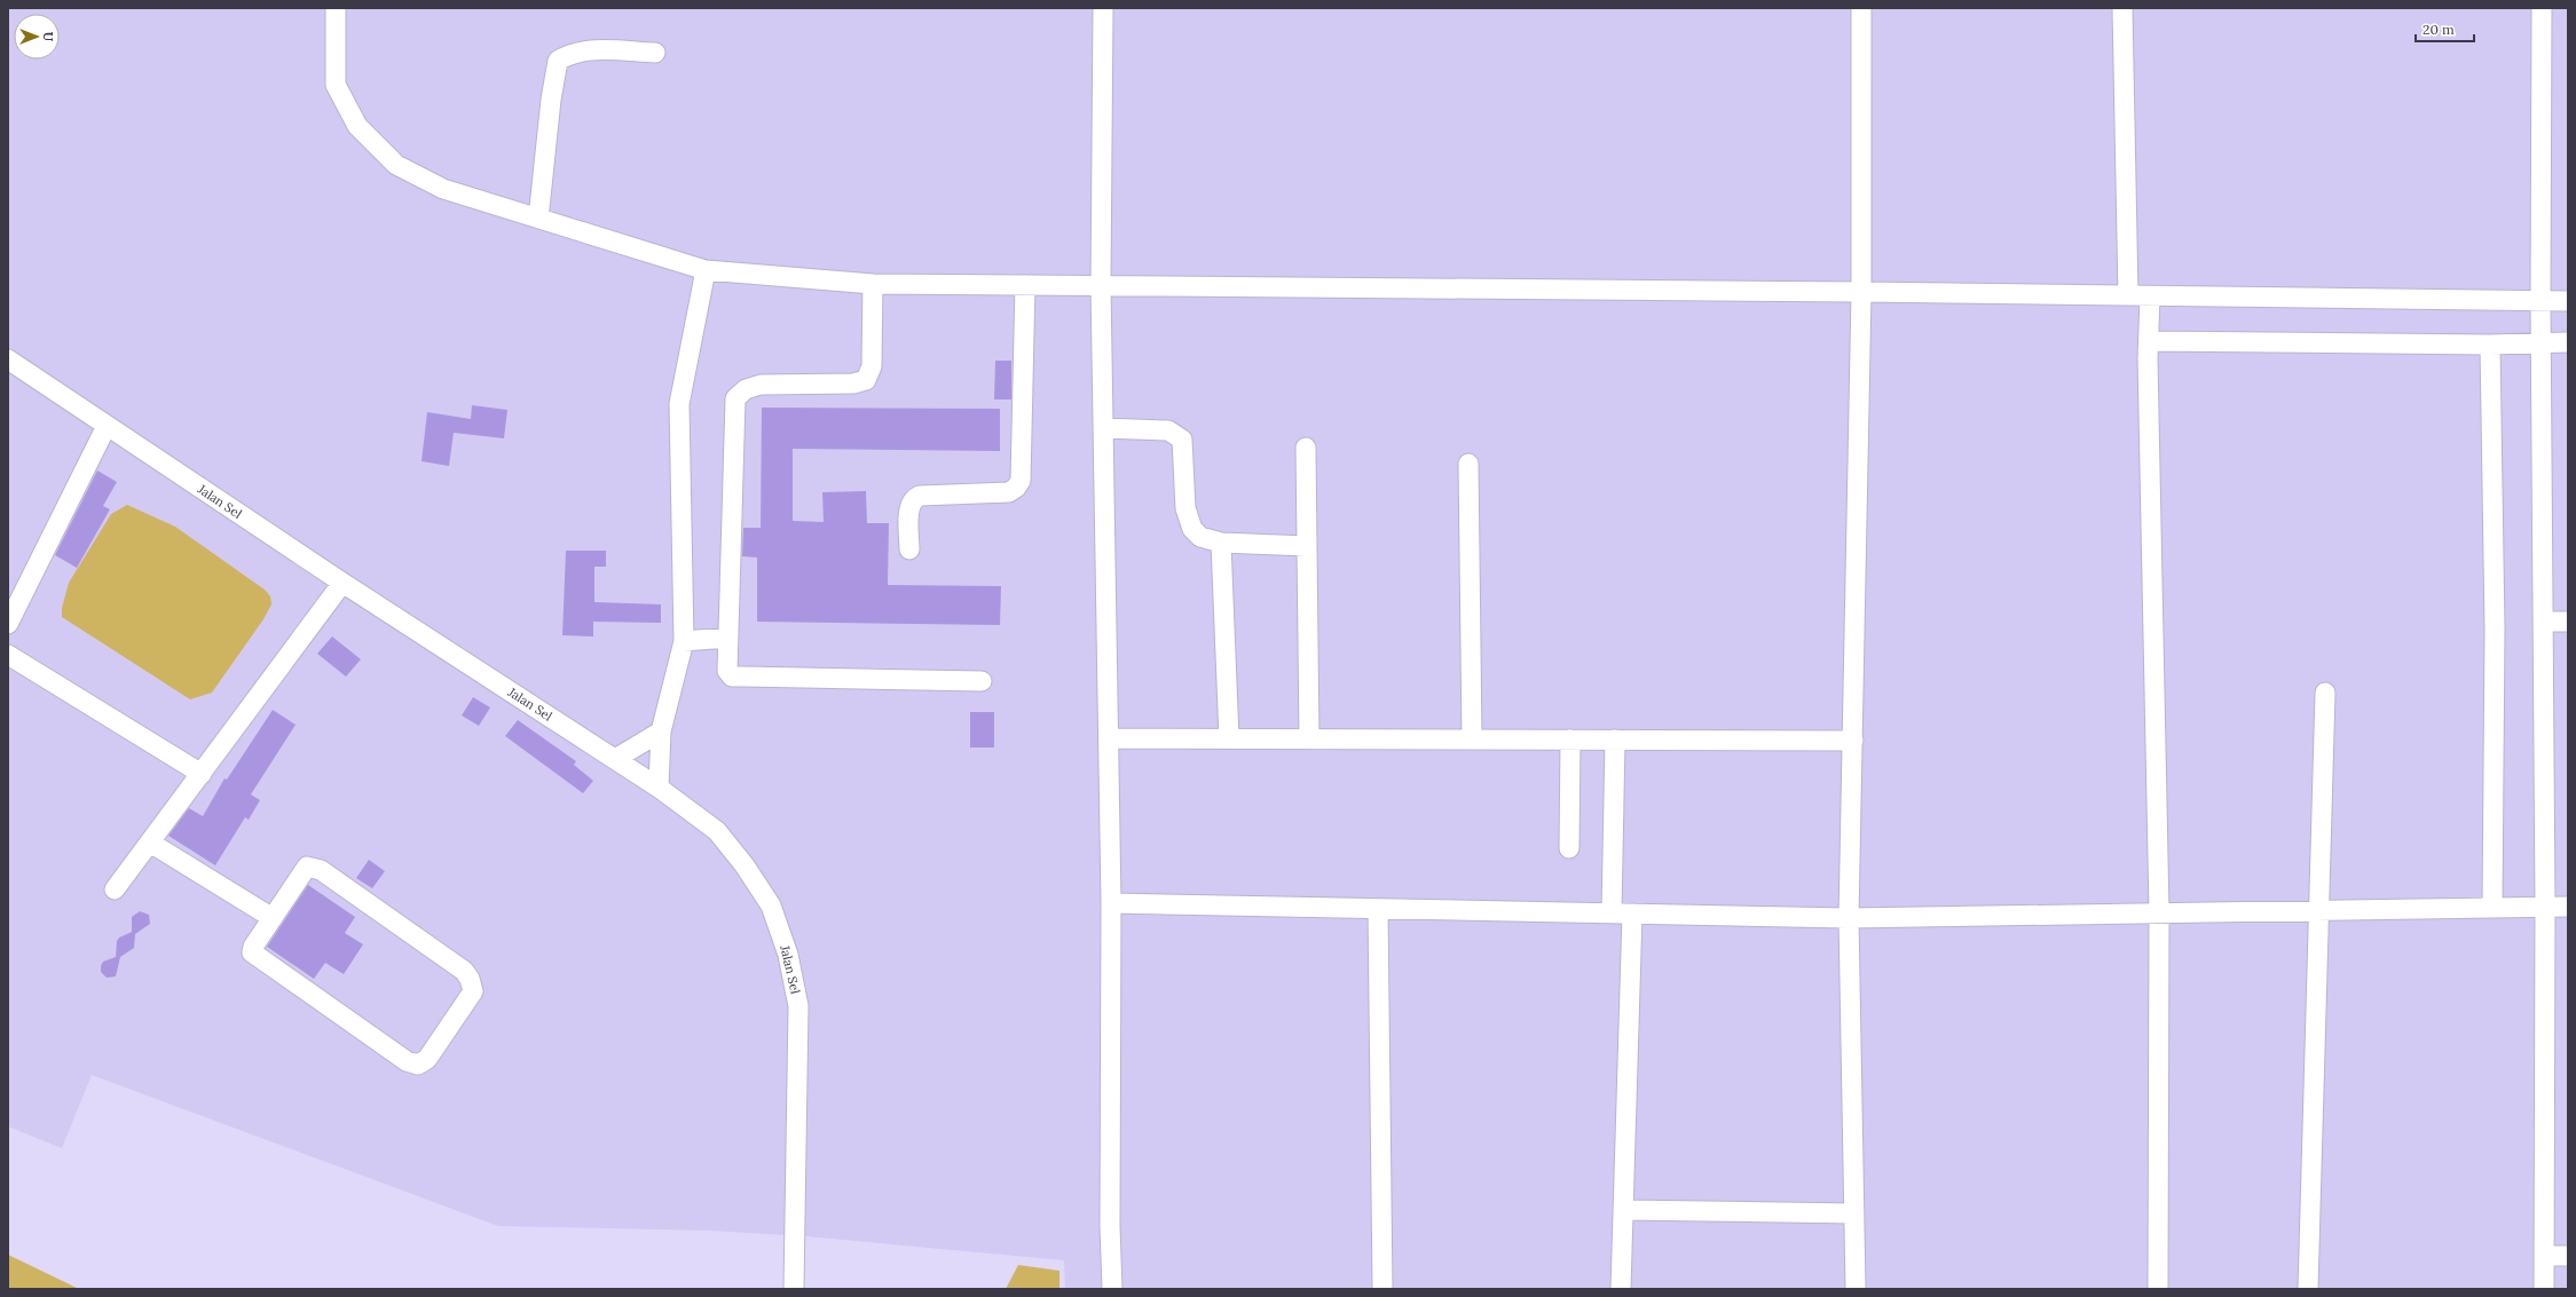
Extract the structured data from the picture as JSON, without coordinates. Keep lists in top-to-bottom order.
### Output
{
  "streets": {
    "street": ["Jalan Sel"]
  },
  "scale_bar": "20 m",
  "north": "right"
}
